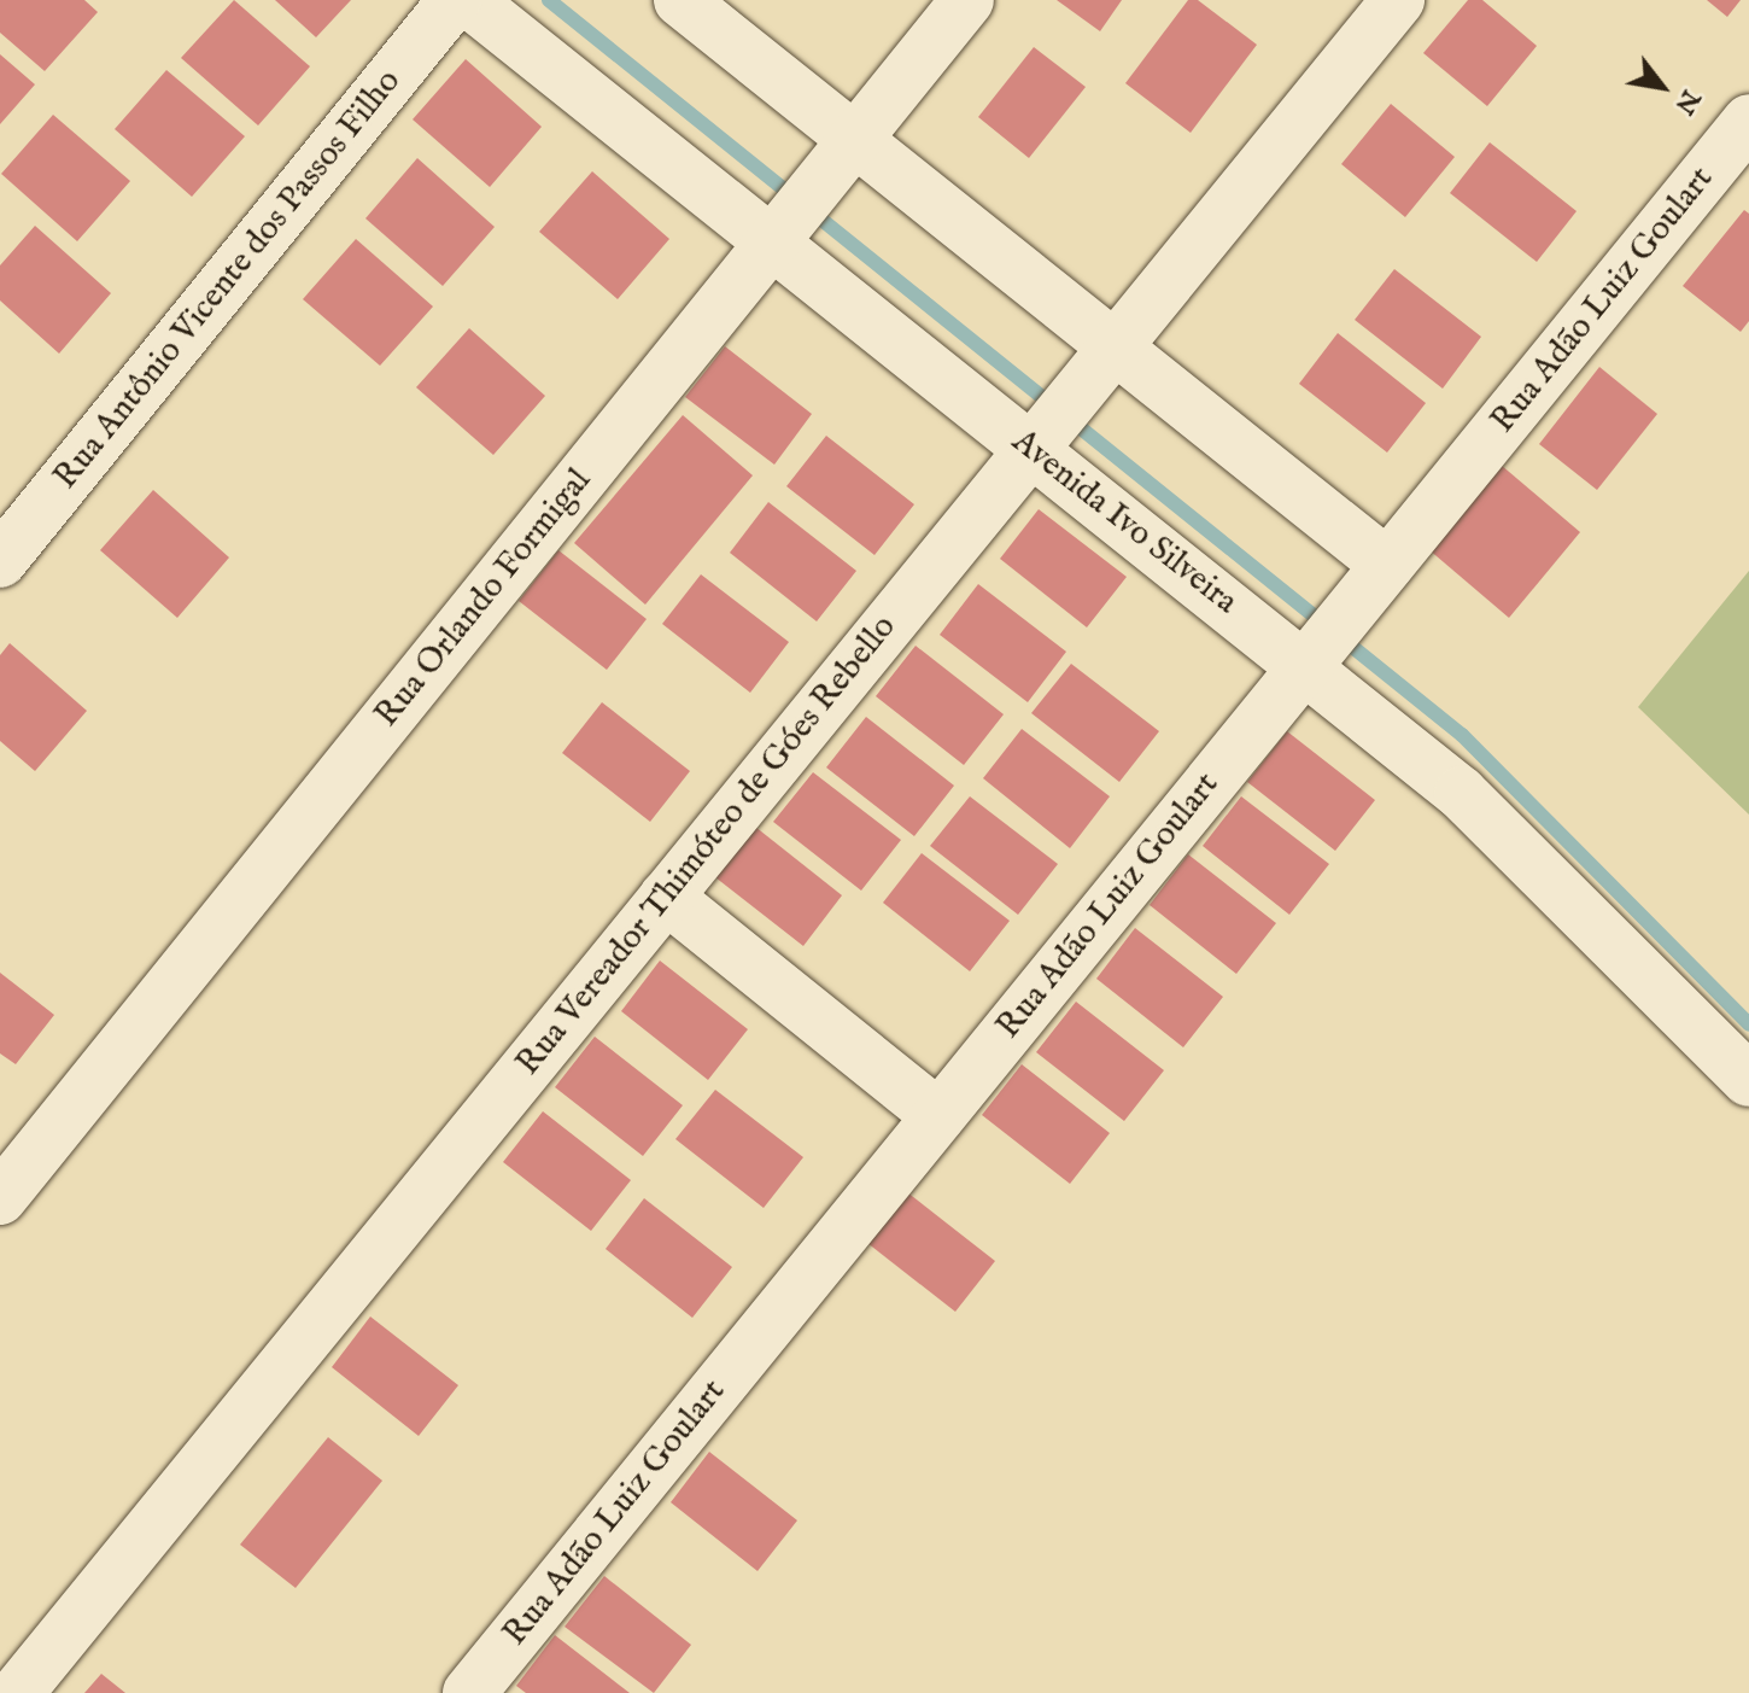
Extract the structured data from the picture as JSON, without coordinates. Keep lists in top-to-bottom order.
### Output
{
  "streets": {
    "street": [
      "Rua Antônio Vicente dos Passos Filho",
      "Rua Adão Luiz Goulart",
      "Avenida Ivo Silveira",
      "Rua Orlando Formigal",
      "Rua Vereador Thimóteo de Góes Rebello"
    ]
  },
  "crossings": [
    ["Rua Adão Luiz Goulart", "Avenida Ivo Silveira"],
    ["Avenida Ivo Silveira", "Rua Orlando Formigal"],
    ["Avenida Ivo Silveira", "Rua Vereador Thimóteo de Góes Rebello"]
  ],
  "north": "bottom right"
}
